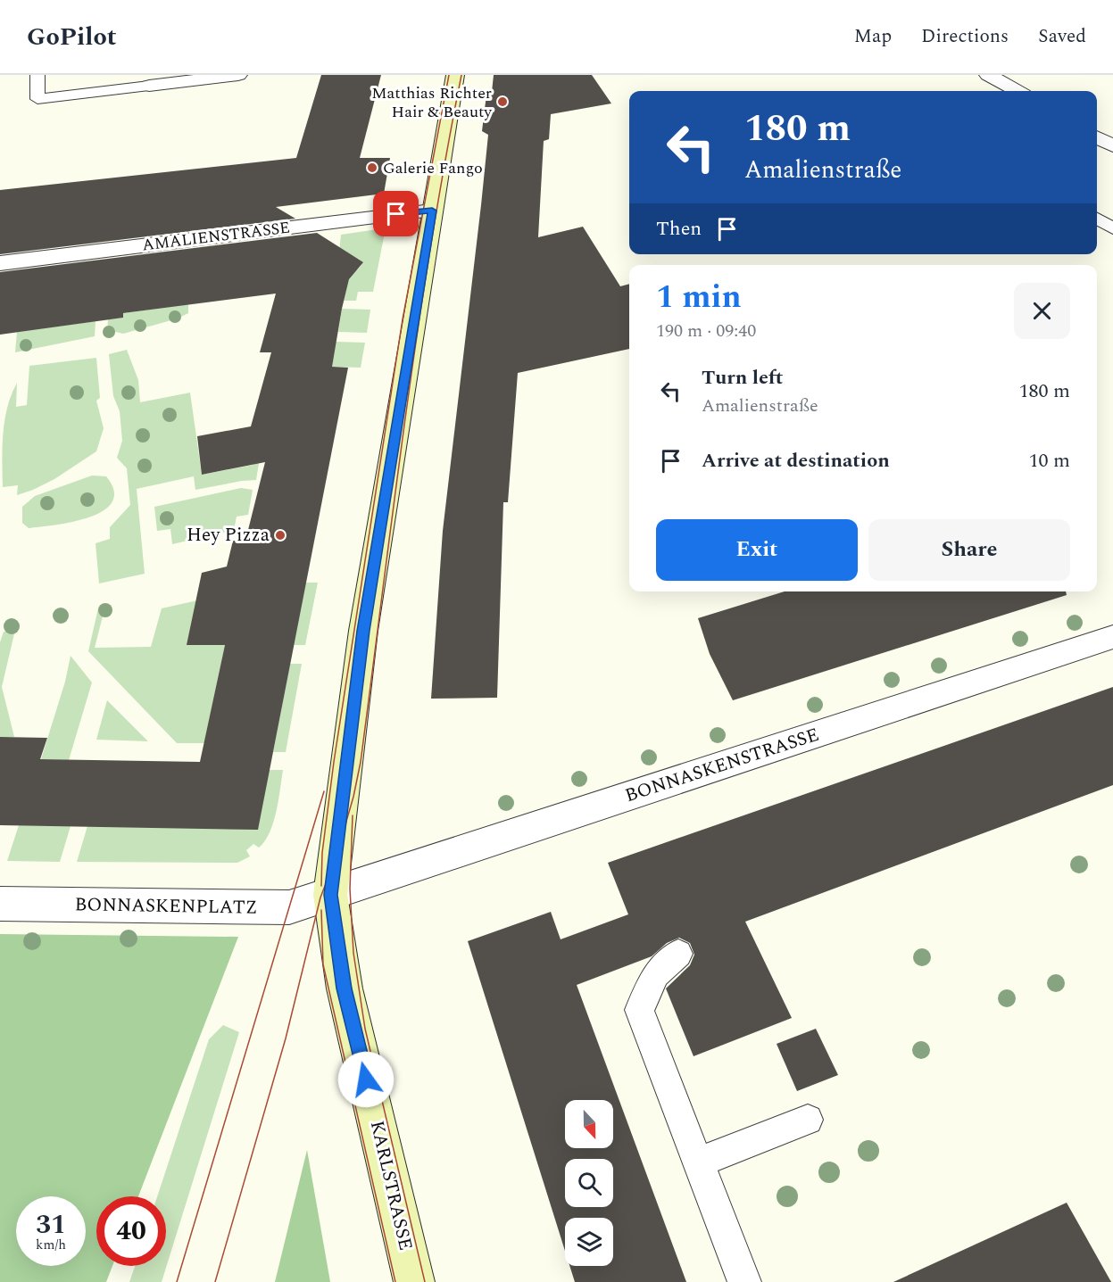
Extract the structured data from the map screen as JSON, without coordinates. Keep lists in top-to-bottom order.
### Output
{
  "streets": {
    "street": [
      "AMALIENSTRASSE",
      "BONNASKENSTRASSE",
      "BONNASKENPLATZ",
      "KARLSTRASSE"
    ]
  },
  "crossings": [
    ["AMALIENSTRASSE", "KARLSTRASSE"],
    ["BONNASKENSTRASSE", "BONNASKENPLATZ"],
    ["BONNASKENSTRASSE", "KARLSTRASSE"],
    ["BONNASKENPLATZ", "KARLSTRASSE"]
  ],
  "places": ["Matthias Richter Hair & Beauty", "Galerie Fango", "Hey Pizza"],
  "north": "bottom",
  "page": {
    "header": "GoPilot",
    "nav": ["Map", "Directions", "Saved"],
    "turn": ["180 m", "Amalienstraße"],
    "then": "Then",
    "heading": ["1 min", "190 m · 09:40"],
    "list": [
      {
        "name": "Turn left",
        "note": "Amalienstraße",
        "value": "180 m"
      },
      {
        "name": "Arrive at destination",
        "value": "10 m"
      }
    ],
    "buttons": ["Exit", "Share"],
    "speed": "31 km/h",
    "limit": "40"
  }
}
